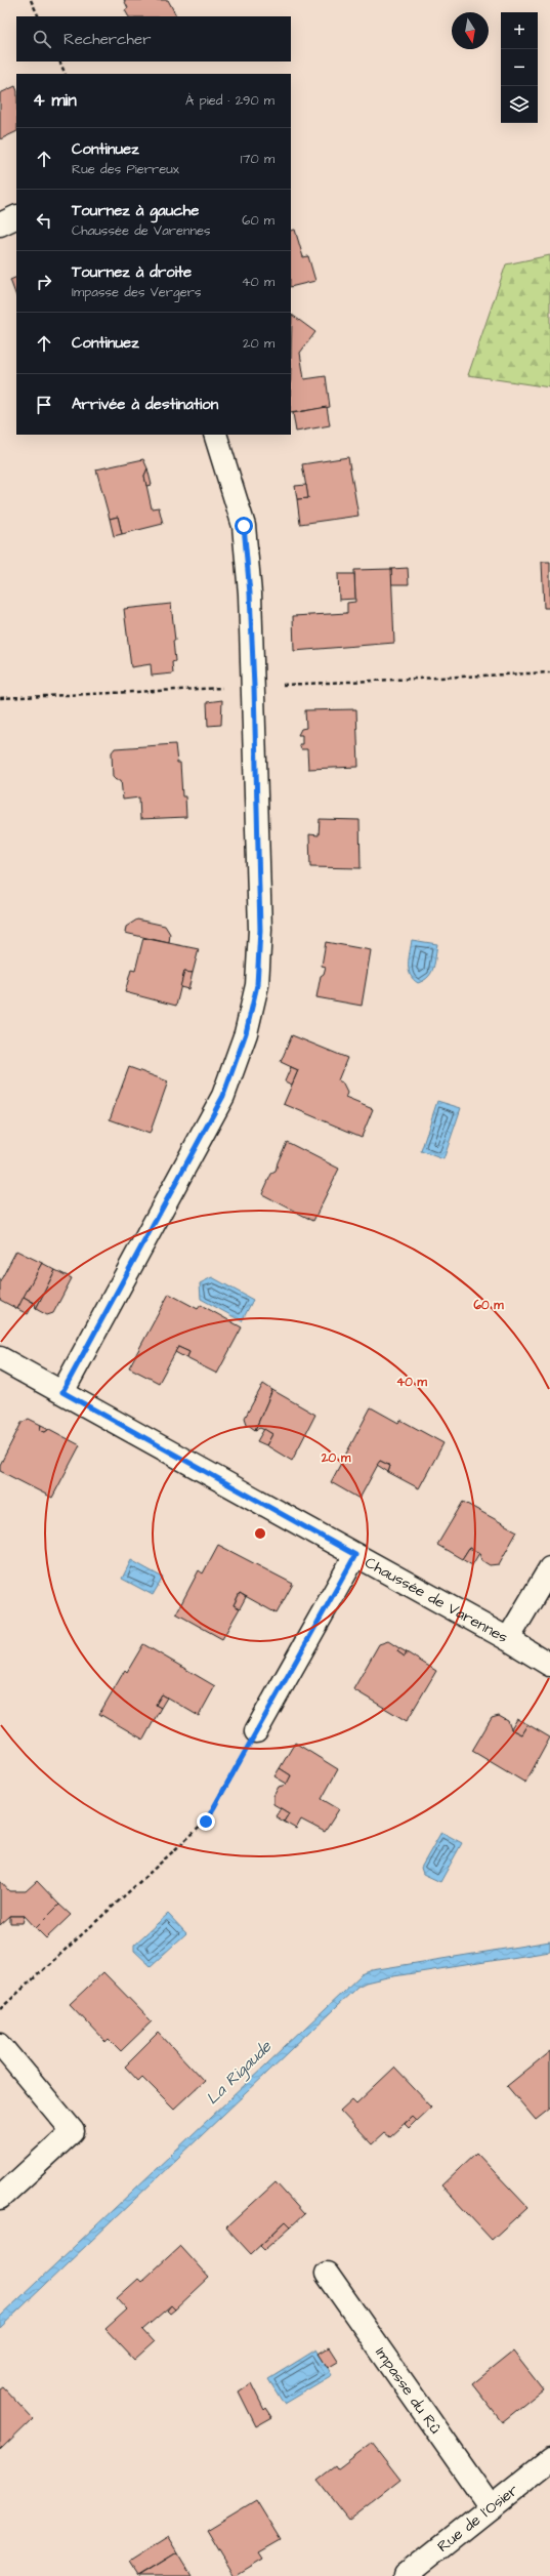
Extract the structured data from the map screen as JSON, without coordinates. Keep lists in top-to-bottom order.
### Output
{
  "streets": {
    "street": ["Chaussée de Varennes", "Impasse du Rû", "Rue de l'Osier"]
  },
  "crossings": [
    ["Impasse du Rû", "Rue de l'Osier"]
  ],
  "water": ["La Rigaude"],
  "north": "bottom",
  "page": {
    "map_buttons": ["+", "−"],
    "search": "Rechercher",
    "heading": ["4 min", "À pied · 290 m"],
    "list": [
      ["Continuez", "Rue des Pierreux", "170 m"],
      ["Tournez à gauche", "Chaussée de Varennes", "60 m"],
      ["Tournez à droite", "Impasse des Vergers", "40 m"],
      ["Continuez", "20 m"],
      "Arrivée à destination"
    ]
  },
  "rings": ["60 m", "40 m", "20 m"]
}
